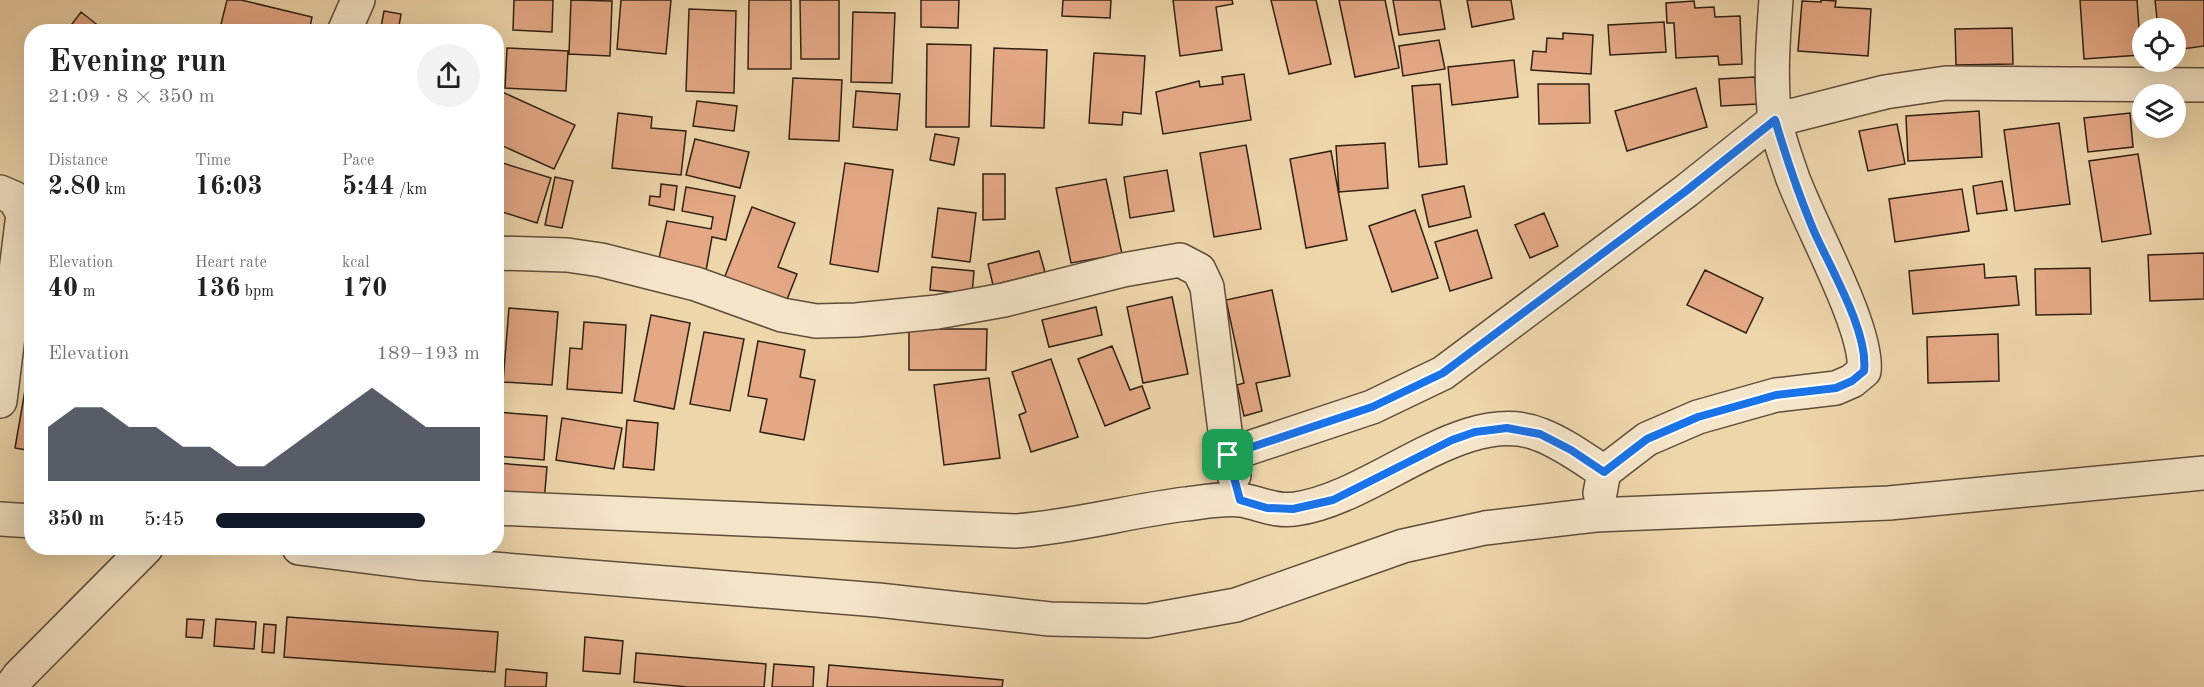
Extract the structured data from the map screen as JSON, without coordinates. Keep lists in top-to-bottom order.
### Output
{
  "page": {
    "heading": ["Evening run", "21:09 · 8 × 350 m"],
    "stats": [
      ["Distance", "2.80 km"],
      ["Time", "16:03"],
      ["Pace", "5:44 /km"],
      ["Elevation", "40 m"],
      ["Heart rate", "136 bpm"],
      ["kcal", "170"]
    ],
    "chart": ["Elevation", "189–193 m"],
    "list": [
      {
        "name": "350 m",
        "note": "5:45"
      }
    ]
  }
}
